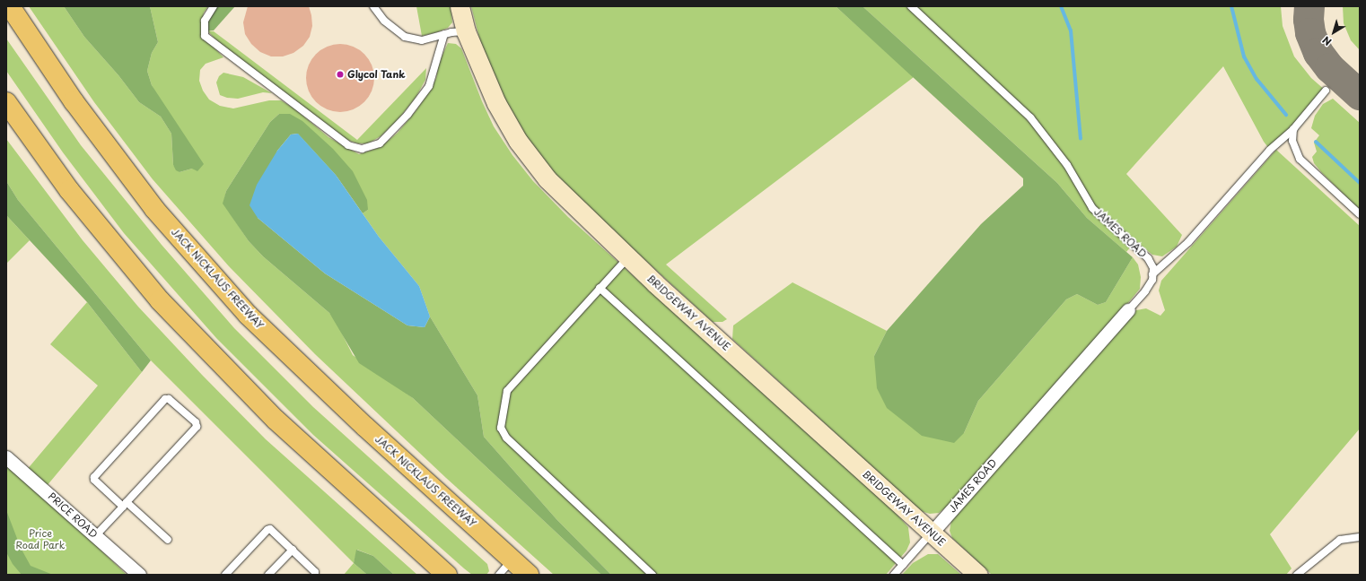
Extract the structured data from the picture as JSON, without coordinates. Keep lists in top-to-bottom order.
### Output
{
  "streets": {
    "highway": ["JACK NICKLAUS FREEWAY"],
    "street": ["JAMES ROAD", "BRIDGEWAY AVENUE", "PRICE ROAD"]
  },
  "crossings": [
    ["JAMES ROAD", "BRIDGEWAY AVENUE"]
  ],
  "parks": ["Price Road Park"],
  "places": ["Glycol Tank"],
  "north": "bottom left"
}
